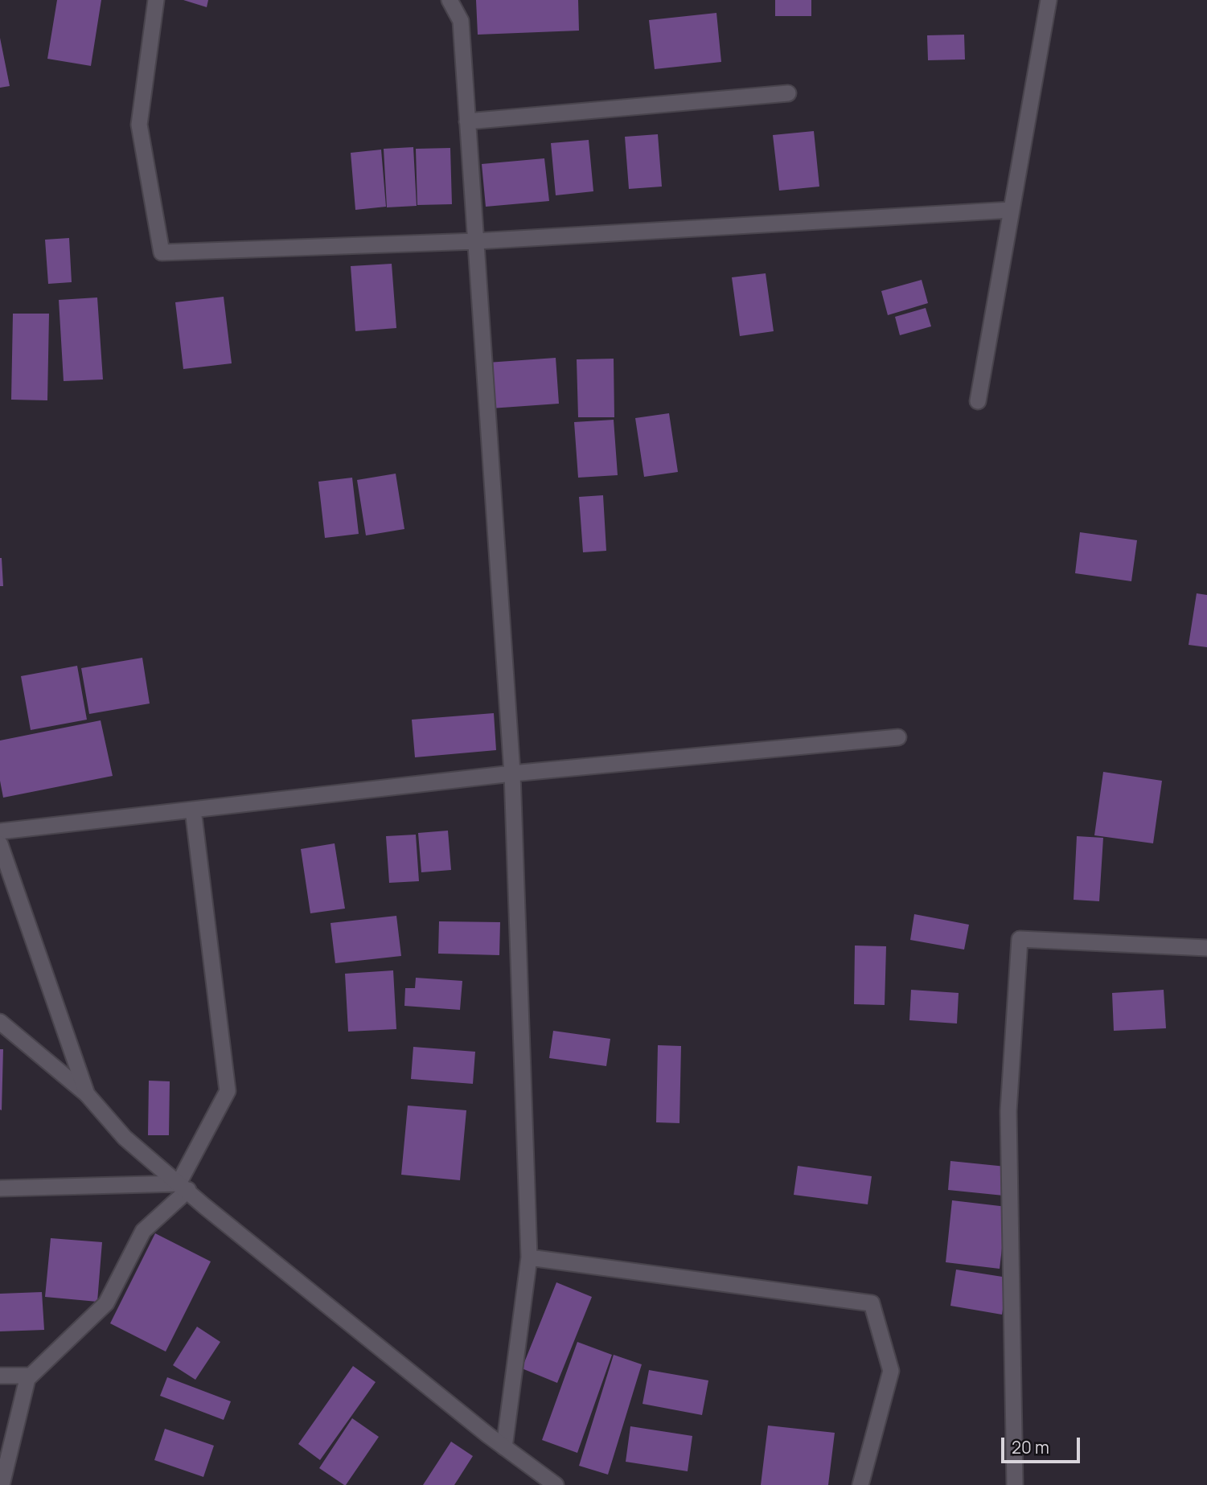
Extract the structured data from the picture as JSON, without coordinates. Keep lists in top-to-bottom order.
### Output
{
  "scale_bar": "20 m"
}
